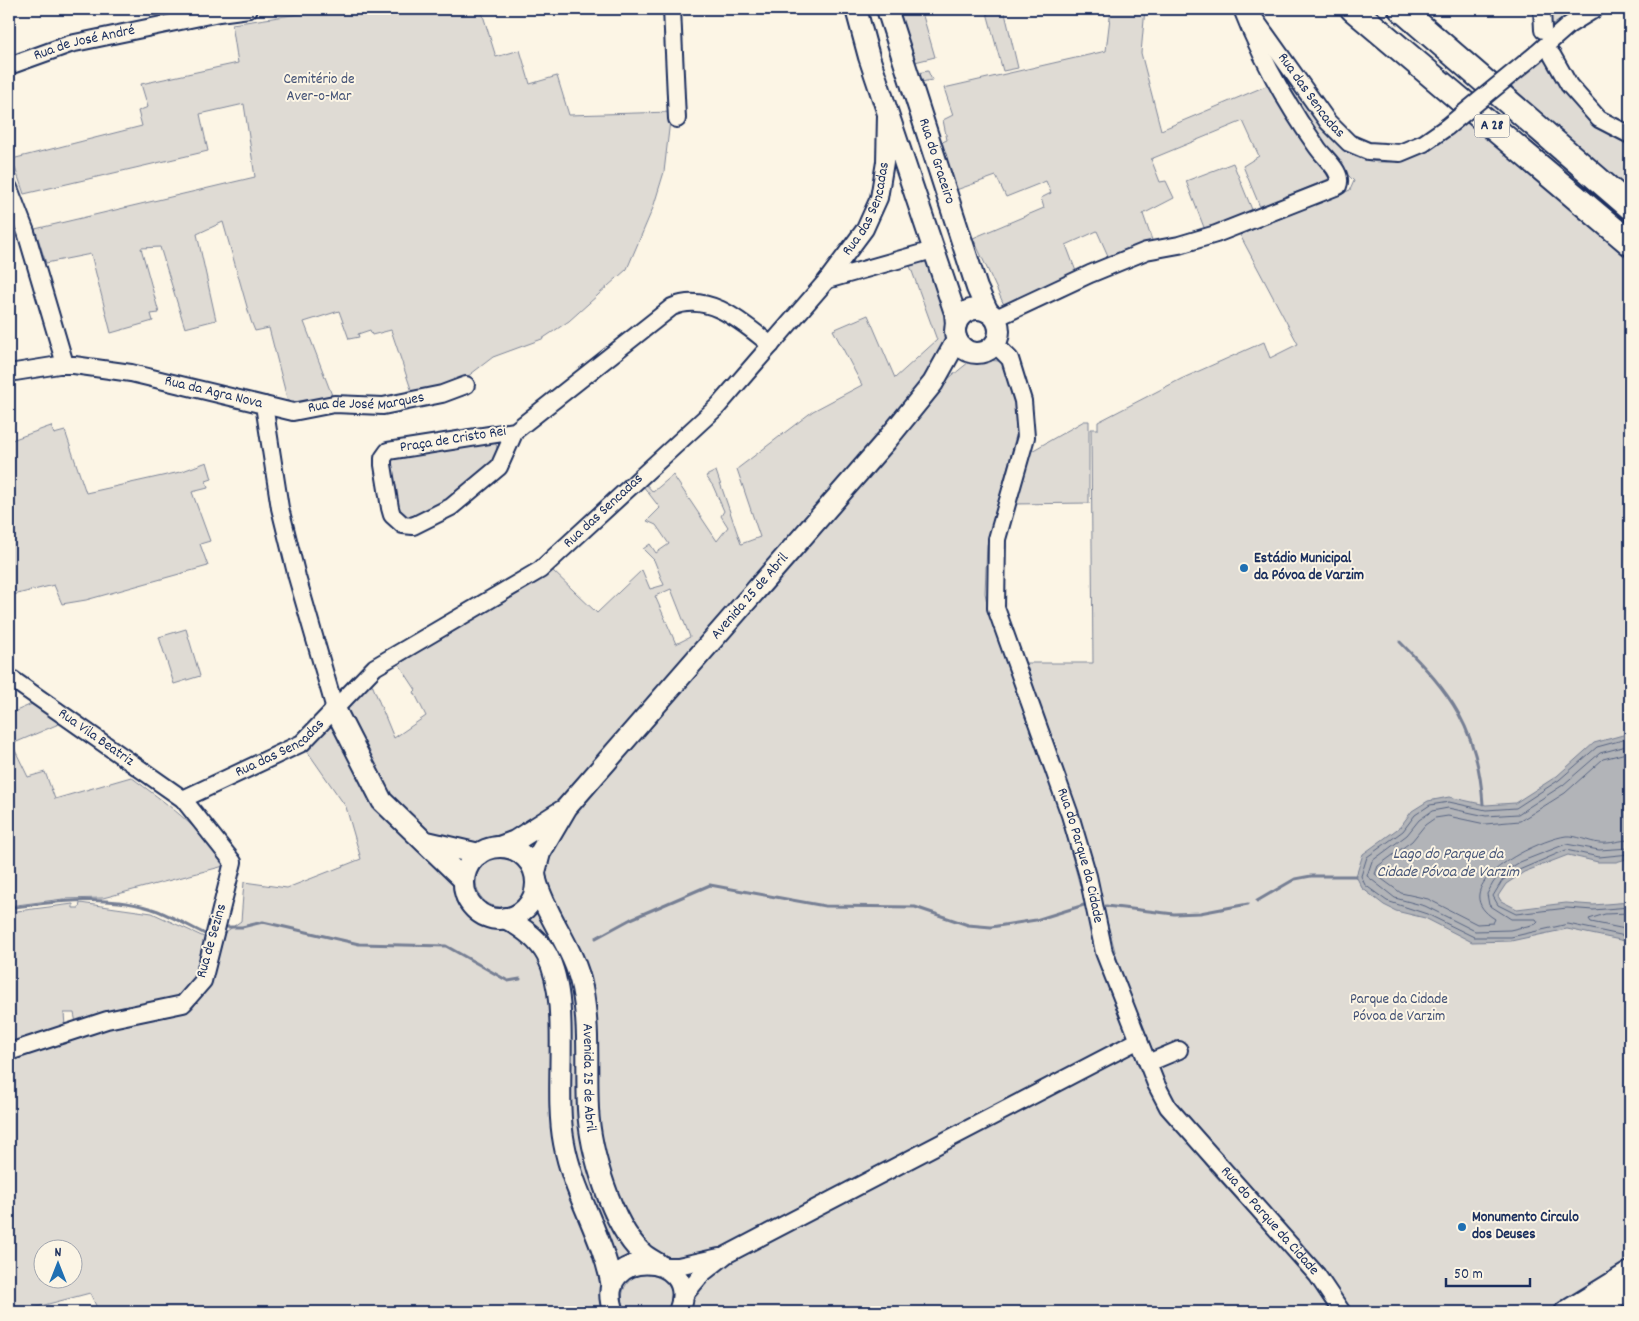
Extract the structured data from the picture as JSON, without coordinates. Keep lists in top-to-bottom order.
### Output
{
  "streets": {
    "highway": ["A 28"],
    "main road": ["Rua do Graceiro", "Avenida 25 de Abril"],
    "street": [
      "Rua de José André",
      "Rua das Sencadas",
      "Rua da Agra Nova",
      "Rua de José Marques",
      "Praça de Cristo Rei",
      "Rua Vila Beatriz",
      "Rua do Parque da Cidade",
      "Rua de Sezins"
    ]
  },
  "crossings": [
    ["Rua das Sencadas", "Rua da Agra Nova"],
    ["Rua das Sencadas", "Praça de Cristo Rei"],
    ["Rua das Sencadas", "Rua Vila Beatriz"],
    ["Rua das Sencadas", "Rua de Sezins"],
    ["Rua do Graceiro", "Avenida 25 de Abril"],
    ["Rua do Graceiro", "Rua do Parque da Cidade"],
    ["Rua da Agra Nova", "Rua de José Marques"],
    ["Avenida 25 de Abril", "Rua do Parque da Cidade"],
    ["Rua Vila Beatriz", "Rua de Sezins"]
  ],
  "water": ["Lago do Parque da Cidade Póvoa de Varzim"],
  "parks": ["Cemitério de Aver-o-Mar", "Parque da Cidade Póvoa de Varzim"],
  "places": ["Estádio Municipal da Póvoa de Varzim", "Monumento Circulo dos Deuses"],
  "scale_bar": "50 m",
  "north": "top"
}
